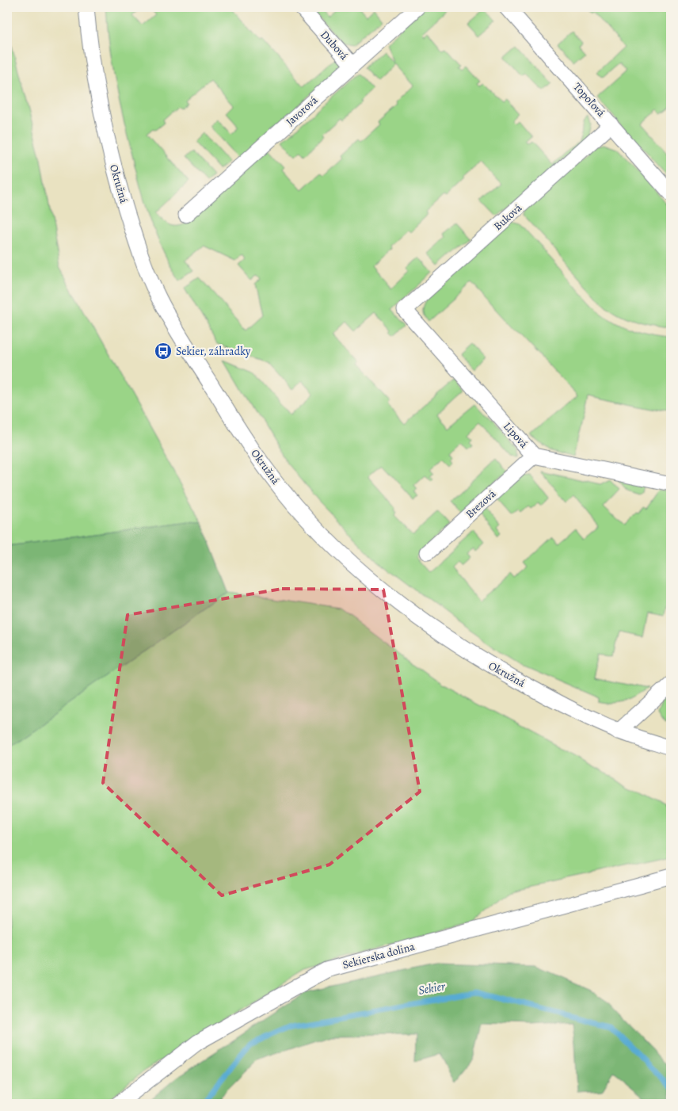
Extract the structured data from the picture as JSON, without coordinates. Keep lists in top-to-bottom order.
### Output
{
  "streets": {
    "street": [
      "Dubová",
      "Topoľová",
      "Javorová",
      "Okružná",
      "Buková",
      "Lipová",
      "Brezová",
      "Sekierska dolina"
    ]
  },
  "crossings": [
    ["Dubová", "Javorová"],
    ["Topoľová", "Buková"],
    ["Buková", "Lipová"],
    ["Lipová", "Brezová"]
  ],
  "water": ["Sekier"],
  "places": {
    "bus stop": ["Sekier, záhradky"]
  }
}
